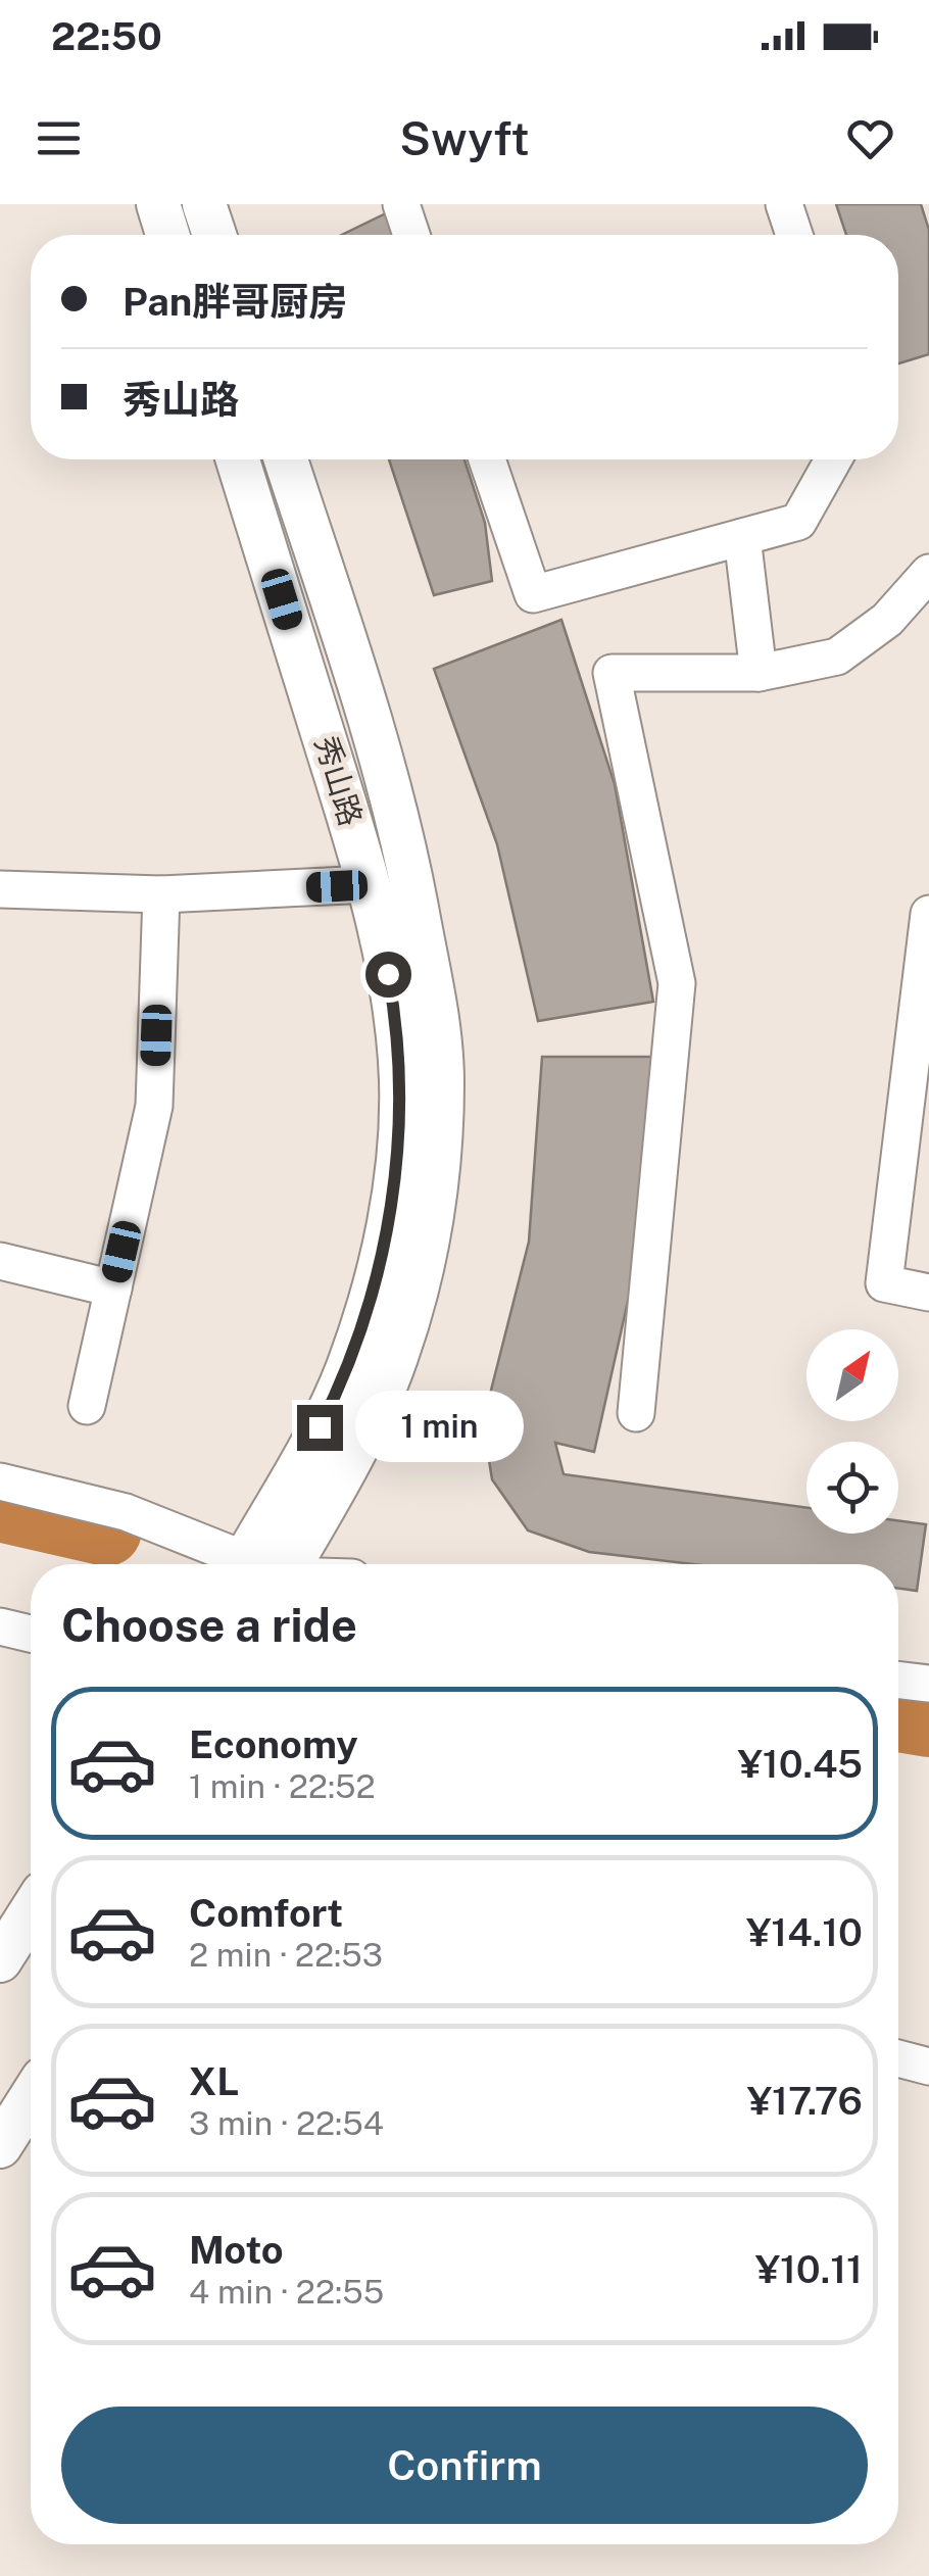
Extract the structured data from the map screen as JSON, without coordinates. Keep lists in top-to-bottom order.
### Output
{
  "streets": {
    "street": ["秀山路"]
  },
  "north": "top right",
  "page": {
    "status": "22:50",
    "header": "Swyft",
    "banner": ["Pan胖哥厨房", "秀山路"],
    "bubble": "1 min",
    "heading": "Choose a ride",
    "list": [
      {
        "name": "Economy",
        "note": "1 min · 22:52",
        "value": "¥10.45"
      },
      {
        "name": "Comfort",
        "note": "2 min · 22:53",
        "value": "¥14.10"
      },
      {
        "name": "XL",
        "note": "3 min · 22:54",
        "value": "¥17.76"
      },
      {
        "name": "Moto",
        "note": "4 min · 22:55",
        "value": "¥10.11"
      }
    ],
    "buttons": "Confirm"
  }
}
